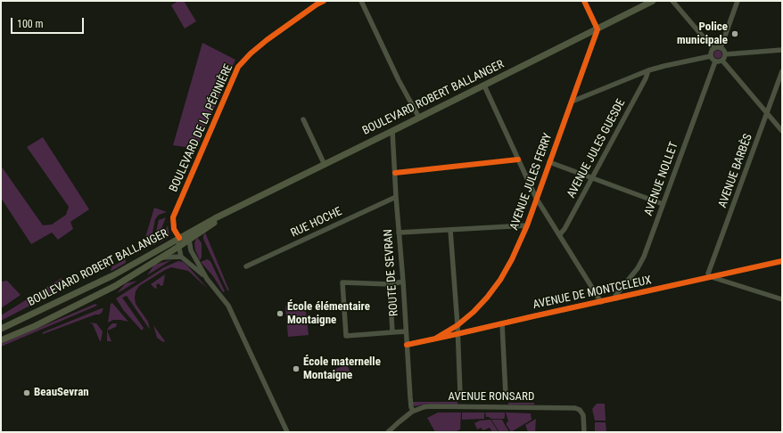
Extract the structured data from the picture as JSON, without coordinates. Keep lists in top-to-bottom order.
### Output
{
  "streets": {
    "main road": ["BOULEVARD ROBERT BALLANGER"],
    "street": [
      "BOULEVARD DE LA PÉPINIÈRE",
      "AVENUE JULES GUESDE",
      "AVENUE BARBÈS",
      "AVENUE NOLLET",
      "AVENUE JULES FERRY",
      "RUE HOCHE",
      "ROUTE DE SEVRAN",
      "AVENUE DE MONTCELEUX",
      "AVENUE RONSARD"
    ]
  },
  "crossings": [
    ["BOULEVARD ROBERT BALLANGER", "BOULEVARD DE LA PÉPINIÈRE"],
    ["BOULEVARD ROBERT BALLANGER", "AVENUE JULES FERRY"],
    ["BOULEVARD ROBERT BALLANGER", "ROUTE DE SEVRAN"],
    ["AVENUE BARBÈS", "AVENUE DE MONTCELEUX"],
    ["AVENUE NOLLET", "AVENUE DE MONTCELEUX"],
    ["AVENUE JULES FERRY", "AVENUE DE MONTCELEUX"],
    ["RUE HOCHE", "ROUTE DE SEVRAN"],
    ["ROUTE DE SEVRAN", "AVENUE DE MONTCELEUX"],
    ["ROUTE DE SEVRAN", "AVENUE RONSARD"]
  ],
  "places": [
    "Police municipale",
    "École élémentaire Montaigne",
    "École maternelle Montaigne",
    "BeauSevran"
  ],
  "scale_bar": "100 m"
}
